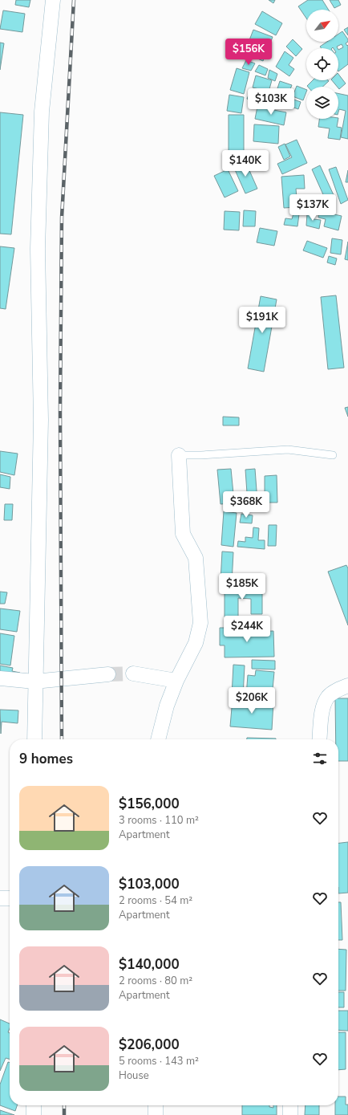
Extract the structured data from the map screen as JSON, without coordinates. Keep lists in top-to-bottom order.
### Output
{
  "north": "top right",
  "page": {
    "price": [
      "$156K",
      "$103K",
      "$140K",
      "$137K",
      "$191K",
      "$368K",
      "$185K",
      "$244K",
      "$206K"
    ],
    "heading": "9 homes",
    "list": [
      {
        "name": "$156,000",
        "note": "3 rooms · 110 m² · Apartment"
      },
      {
        "name": "$103,000",
        "note": "2 rooms · 54 m² · Apartment"
      },
      {
        "name": "$140,000",
        "note": "2 rooms · 80 m² · Apartment"
      },
      {
        "name": "$206,000",
        "note": "5 rooms · 143 m² · House"
      }
    ]
  }
}
